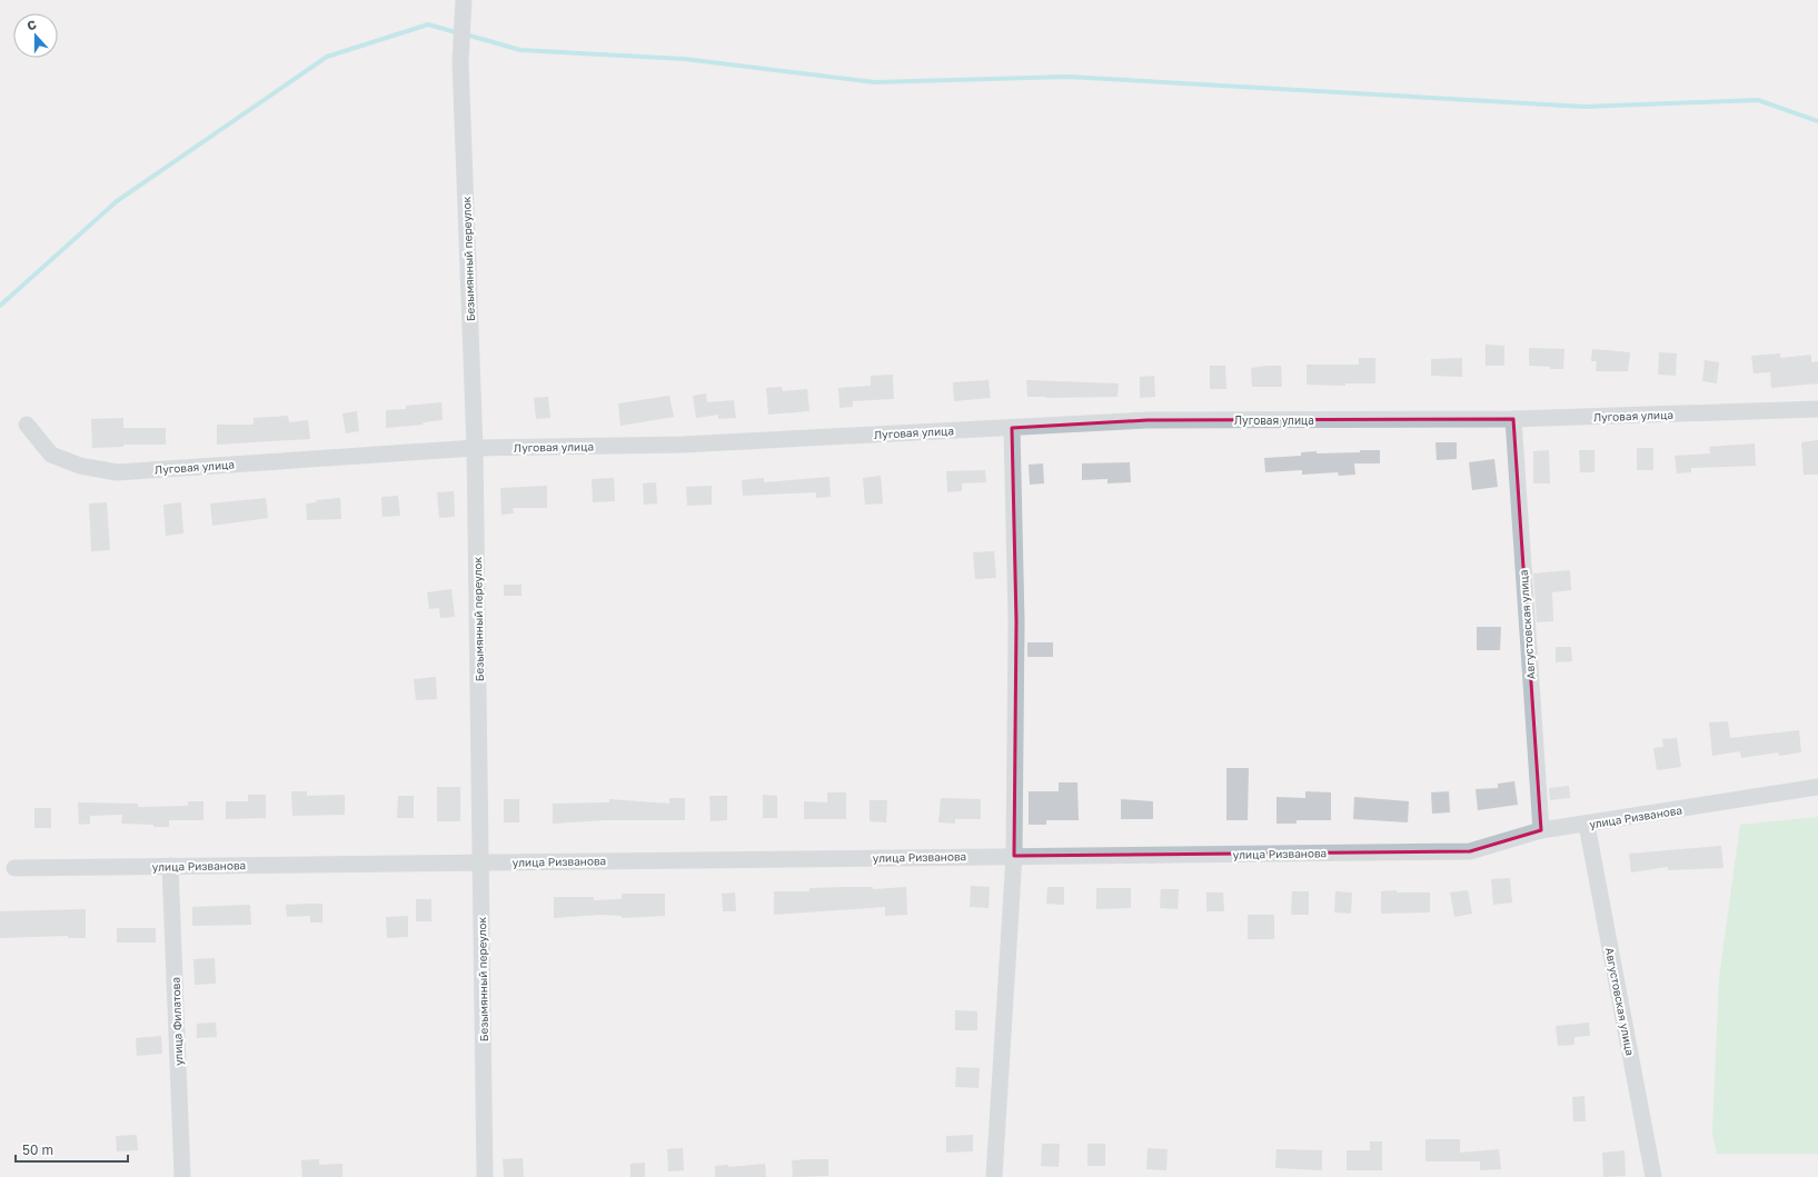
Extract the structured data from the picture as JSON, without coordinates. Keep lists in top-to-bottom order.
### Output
{
  "streets": {
    "street": [
      "Безымянный переулок",
      "Луговая улица",
      "Августовская улица",
      "улица Ризванова",
      "улица Филатова"
    ]
  },
  "crossings": [
    ["Безымянный переулок", "Луговая улица"],
    ["Безымянный переулок", "улица Ризванова"],
    ["Луговая улица", "Августовская улица"],
    ["Августовская улица", "улица Ризванова"],
    ["улица Ризванова", "улица Филатова"]
  ],
  "scale_bar": "50 m",
  "north": "top"
}
